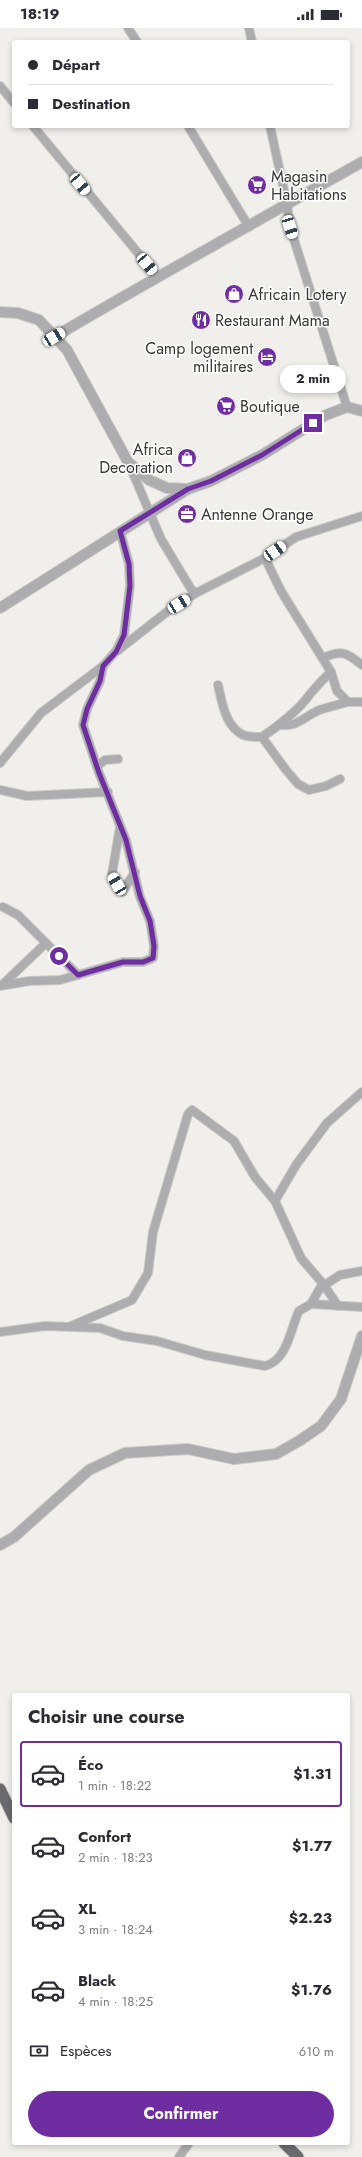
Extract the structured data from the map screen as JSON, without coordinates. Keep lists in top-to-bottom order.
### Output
{
  "places": {
    "supermarket": ["Magasin Habitations", "Boutique"],
    "shop": ["Africain Lotery", "Africa Decoration"],
    "restaurant": ["Restaurant Mama"],
    "hotel": ["Camp logement militaires"],
    "office": ["Antenne Orange"]
  },
  "page": {
    "status": "18:19",
    "banner": ["Départ", "Destination"],
    "bubble": "2 min",
    "heading": "Choisir une course",
    "list": [
      {
        "name": "Éco",
        "note": "1 min · 18:22",
        "value": "$1.31"
      },
      {
        "name": "Confort",
        "note": "2 min · 18:23",
        "value": "$1.77"
      },
      {
        "name": "XL",
        "note": "3 min · 18:24",
        "value": "$2.23"
      },
      {
        "name": "Black",
        "note": "4 min · 18:25",
        "value": "$1.76"
      }
    ],
    "pay": ["Espèces", "610 m"],
    "buttons": "Confirmer"
  }
}
